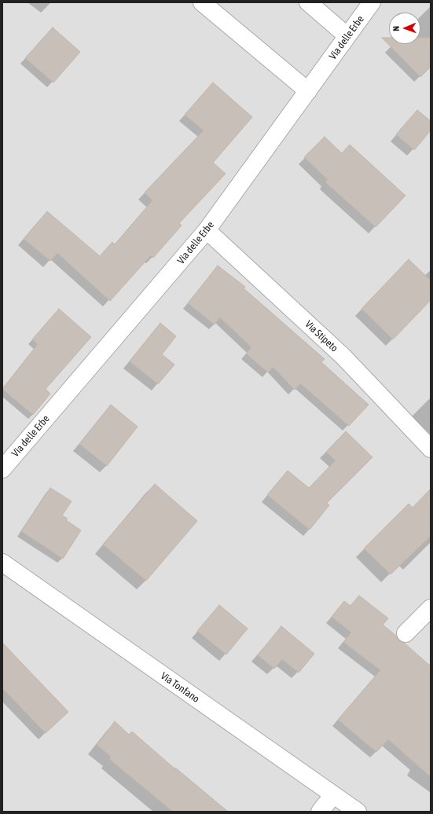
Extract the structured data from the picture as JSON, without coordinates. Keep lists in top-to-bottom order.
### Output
{
  "streets": {
    "street": ["Via delle Erbe", "Via Stipeto", "Via Tonfano"]
  },
  "crossings": [
    ["Via delle Erbe", "Via Stipeto"]
  ],
  "north": "left"
}
